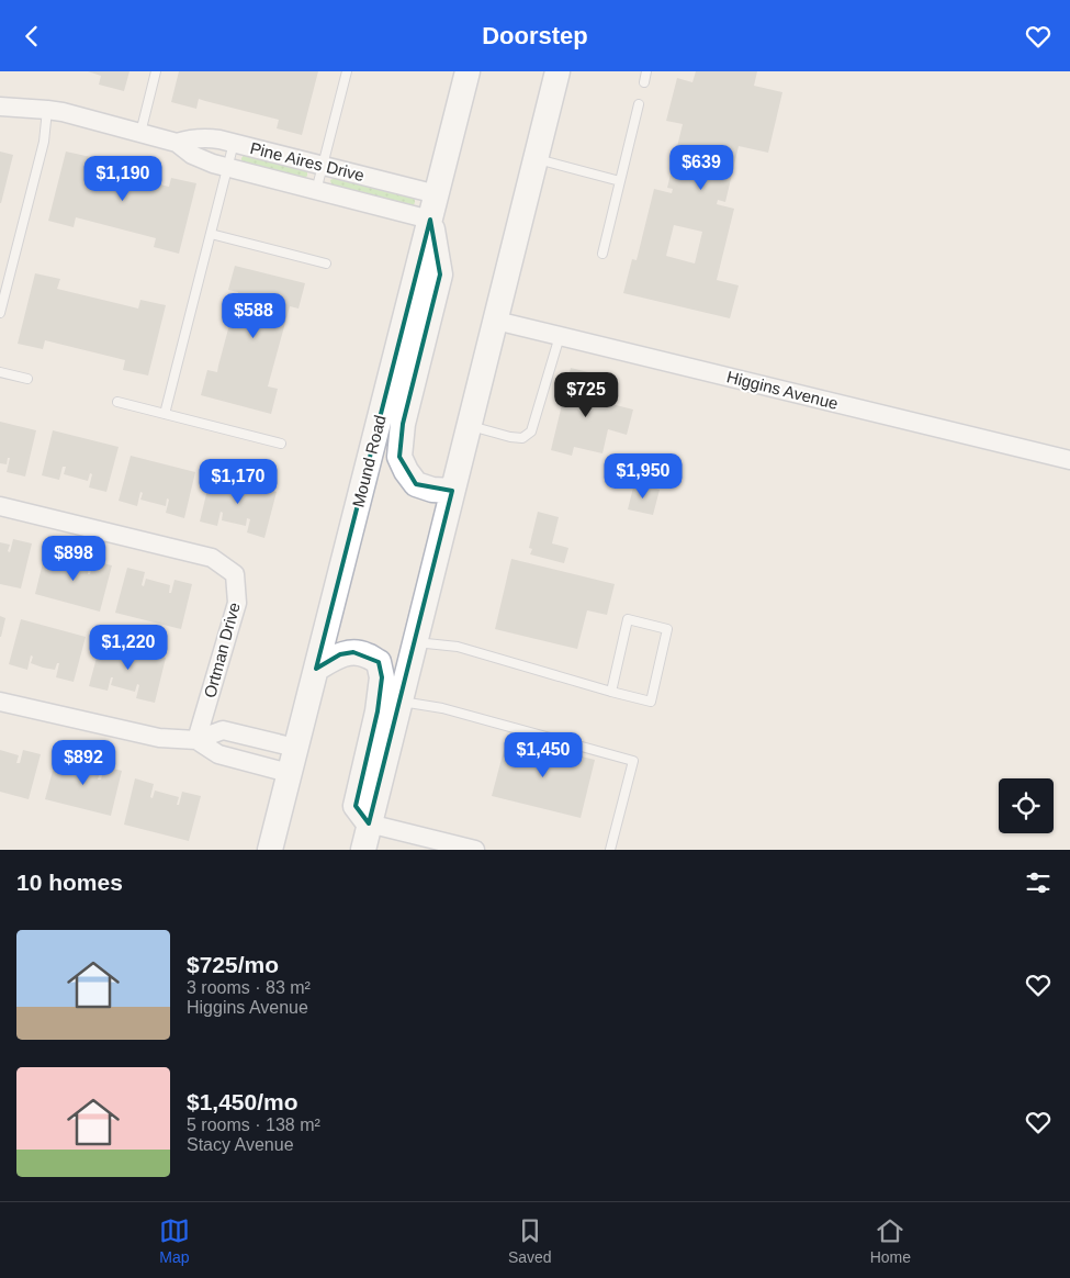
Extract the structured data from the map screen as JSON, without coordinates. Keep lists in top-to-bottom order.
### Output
{
  "streets": {
    "main road": ["Mound Road"],
    "street": ["Pine Aires Drive", "Higgins Avenue", "Ortman Drive"]
  },
  "crossings": [
    ["Pine Aires Drive", "Mound Road"]
  ],
  "page": {
    "header": "Doorstep",
    "price": [
      "$639",
      "$1,190",
      "$588",
      "$725",
      "$1,950",
      "$1,170",
      "$898",
      "$1,220",
      "$1,450",
      "$892"
    ],
    "heading": "10 homes",
    "list": [
      {
        "name": "$725/mo",
        "note": "3 rooms · 83 m² · Higgins Avenue"
      },
      {
        "name": "$1,450/mo",
        "note": "5 rooms · 138 m² · Stacy Avenue"
      }
    ],
    "tabs": ["Map", "Saved", "Home"]
  }
}
